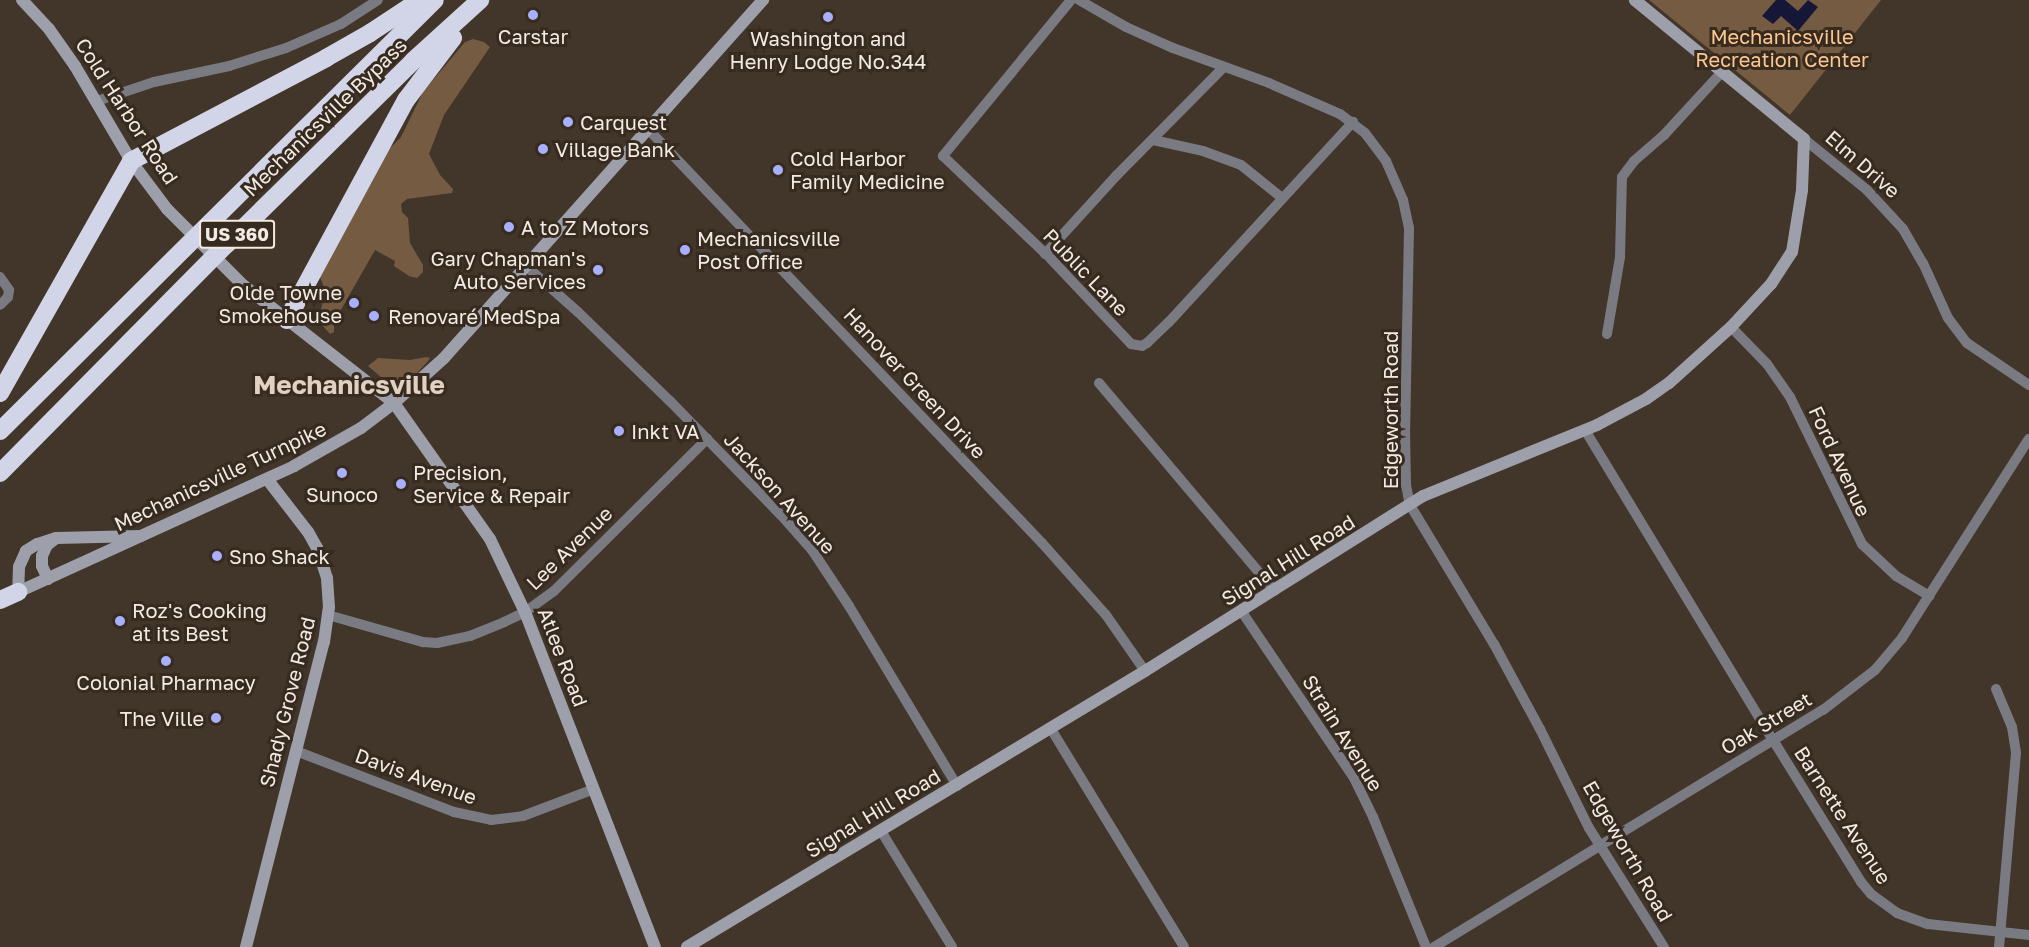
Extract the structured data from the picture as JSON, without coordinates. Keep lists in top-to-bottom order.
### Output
{
  "streets": {
    "highway": ["Mechanicsville Bypass", "US 360"],
    "main road": [
      "Cold Harbor Road",
      "Elm Drive",
      "Mechanicsville Turnpike",
      "Signal Hill Road",
      "Atlee Road",
      "Shady Grove Road"
    ],
    "street": [
      "Public Lane",
      "Hanover Green Drive",
      "Edgeworth Road",
      "Ford Avenue",
      "Jackson Avenue",
      "Lee Avenue",
      "Oak Street",
      "Strain Avenue",
      "Davis Avenue",
      "Barnette Avenue"
    ]
  },
  "crossings": [
    ["Cold Harbor Road", "Mechanicsville Turnpike"],
    ["Cold Harbor Road", "Atlee Road"],
    ["Elm Drive", "Signal Hill Road"],
    ["Hanover Green Drive", "Mechanicsville Turnpike"],
    ["Hanover Green Drive", "Signal Hill Road"],
    ["Edgeworth Road", "Signal Hill Road"],
    ["Edgeworth Road", "Oak Street"],
    ["Ford Avenue", "Signal Hill Road"],
    ["Ford Avenue", "Oak Street"],
    ["Mechanicsville Turnpike", "Jackson Avenue"],
    ["Mechanicsville Turnpike", "Atlee Road"],
    ["Mechanicsville Turnpike", "Shady Grove Road"],
    ["Jackson Avenue", "Lee Avenue"],
    ["Jackson Avenue", "Signal Hill Road"],
    ["Lee Avenue", "Atlee Road"],
    ["Lee Avenue", "Shady Grove Road"],
    ["Signal Hill Road", "Strain Avenue"],
    ["Signal Hill Road", "Barnette Avenue"],
    ["Atlee Road", "Davis Avenue"],
    ["Shady Grove Road", "Davis Avenue"],
    ["Oak Street", "Barnette Avenue"]
  ],
  "districts": ["Mechanicsville"],
  "parks": ["Mechanicsville Recreation Center"],
  "places": [
    "Carstar",
    "Washington and Henry Lodge No.344",
    "Carquest",
    "Village Bank",
    "Cold Harbor Family Medicine",
    "A to Z Motors",
    "Mechanicsville Post Office",
    "Gary Chapman's Auto Services",
    "Olde Towne Smokehouse",
    "Renovaré MedSpa",
    "Inkt VA",
    "Sunoco",
    "Precision, Service & Repair",
    "Sno Shack",
    "Roz's Cooking at its Best",
    "Colonial Pharmacy",
    "The Ville"
  ]
}
